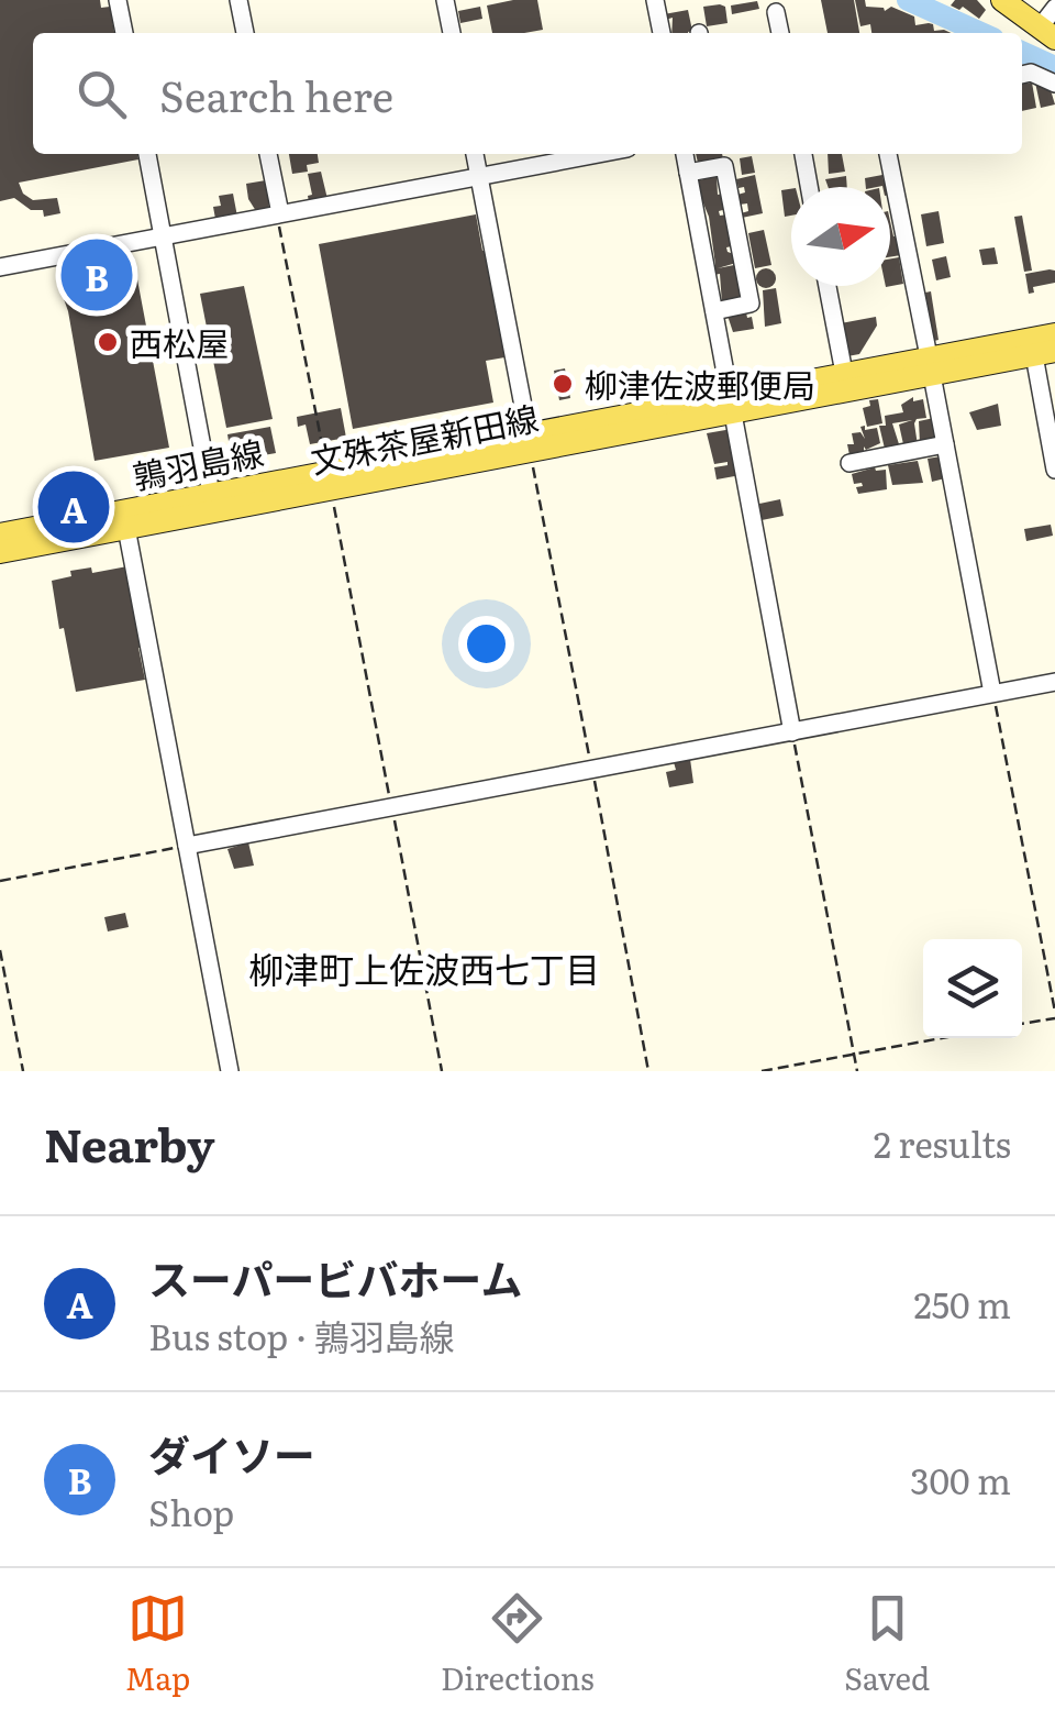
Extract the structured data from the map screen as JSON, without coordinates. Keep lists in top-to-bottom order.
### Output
{
  "streets": {
    "main road": ["文殊茶屋新田線", "鶉羽島線"]
  },
  "crossings": [
    ["文殊茶屋新田線", "鶉羽島線"]
  ],
  "districts": ["柳津町上佐波西七丁目"],
  "places": ["西松屋", "柳津佐波郵便局"],
  "north": "right",
  "page": {
    "search": "Search here",
    "pins": ["B", "A"],
    "heading": ["Nearby", "2 results"],
    "list": [
      {
        "mark": "A",
        "name": "スーパービバホーム",
        "note": "Bus stop · 鶉羽島線",
        "value": "250 m"
      },
      {
        "mark": "B",
        "name": "ダイソー",
        "note": "Shop",
        "value": "300 m"
      }
    ],
    "nav": ["Map", "Directions", "Saved"]
  }
}
